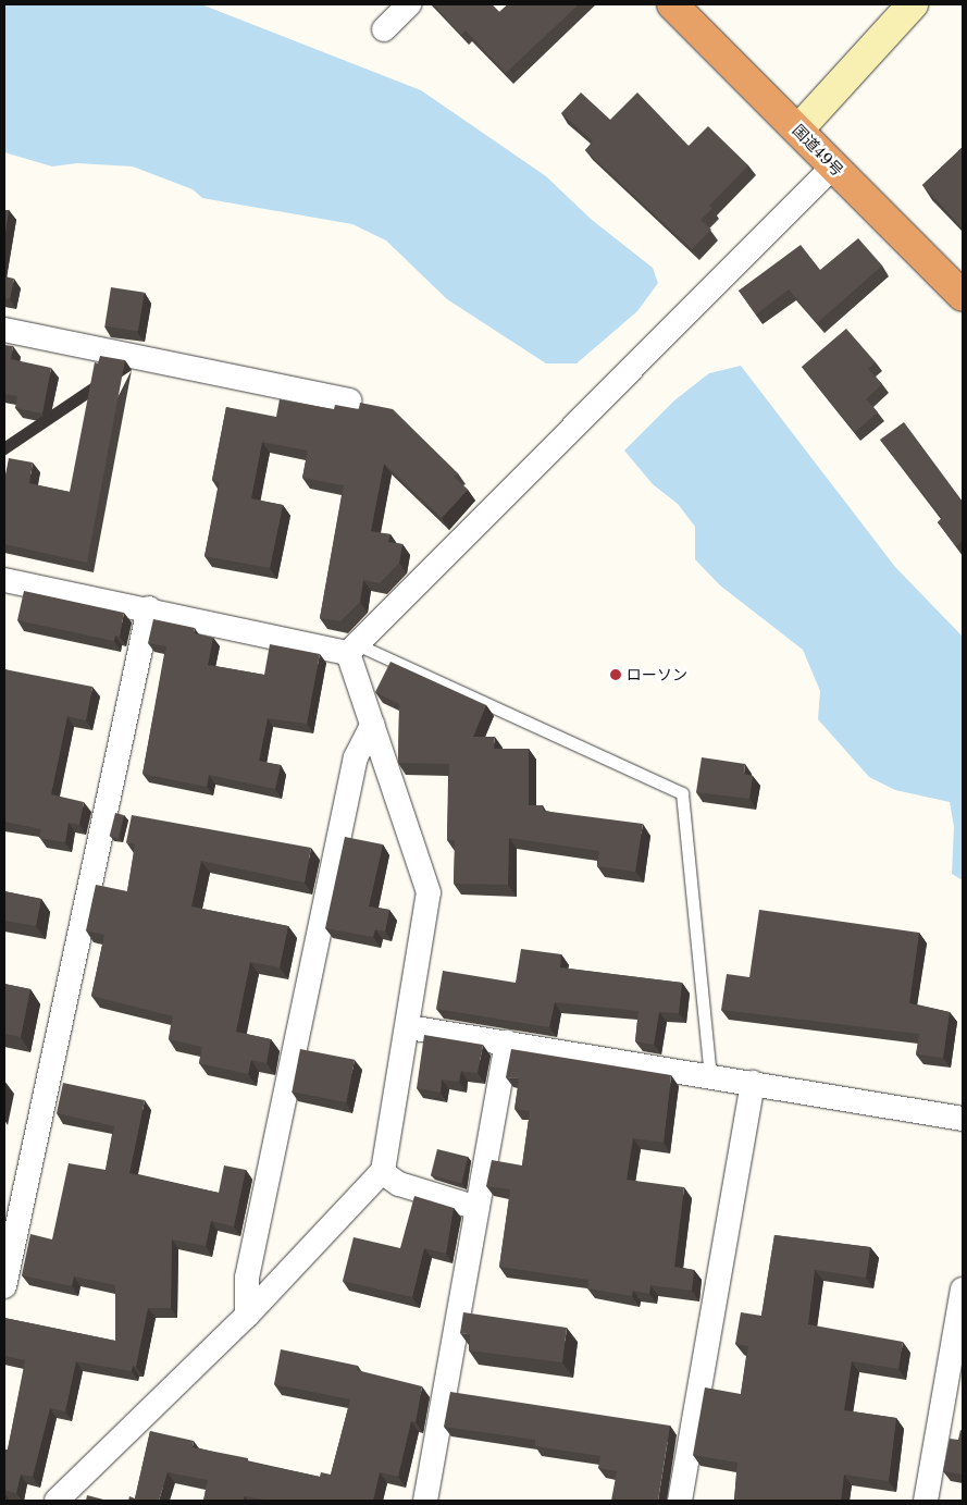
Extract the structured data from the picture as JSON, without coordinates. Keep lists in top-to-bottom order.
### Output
{
  "streets": {
    "highway": ["国道49号"]
  },
  "places": ["ローソン"]
}
